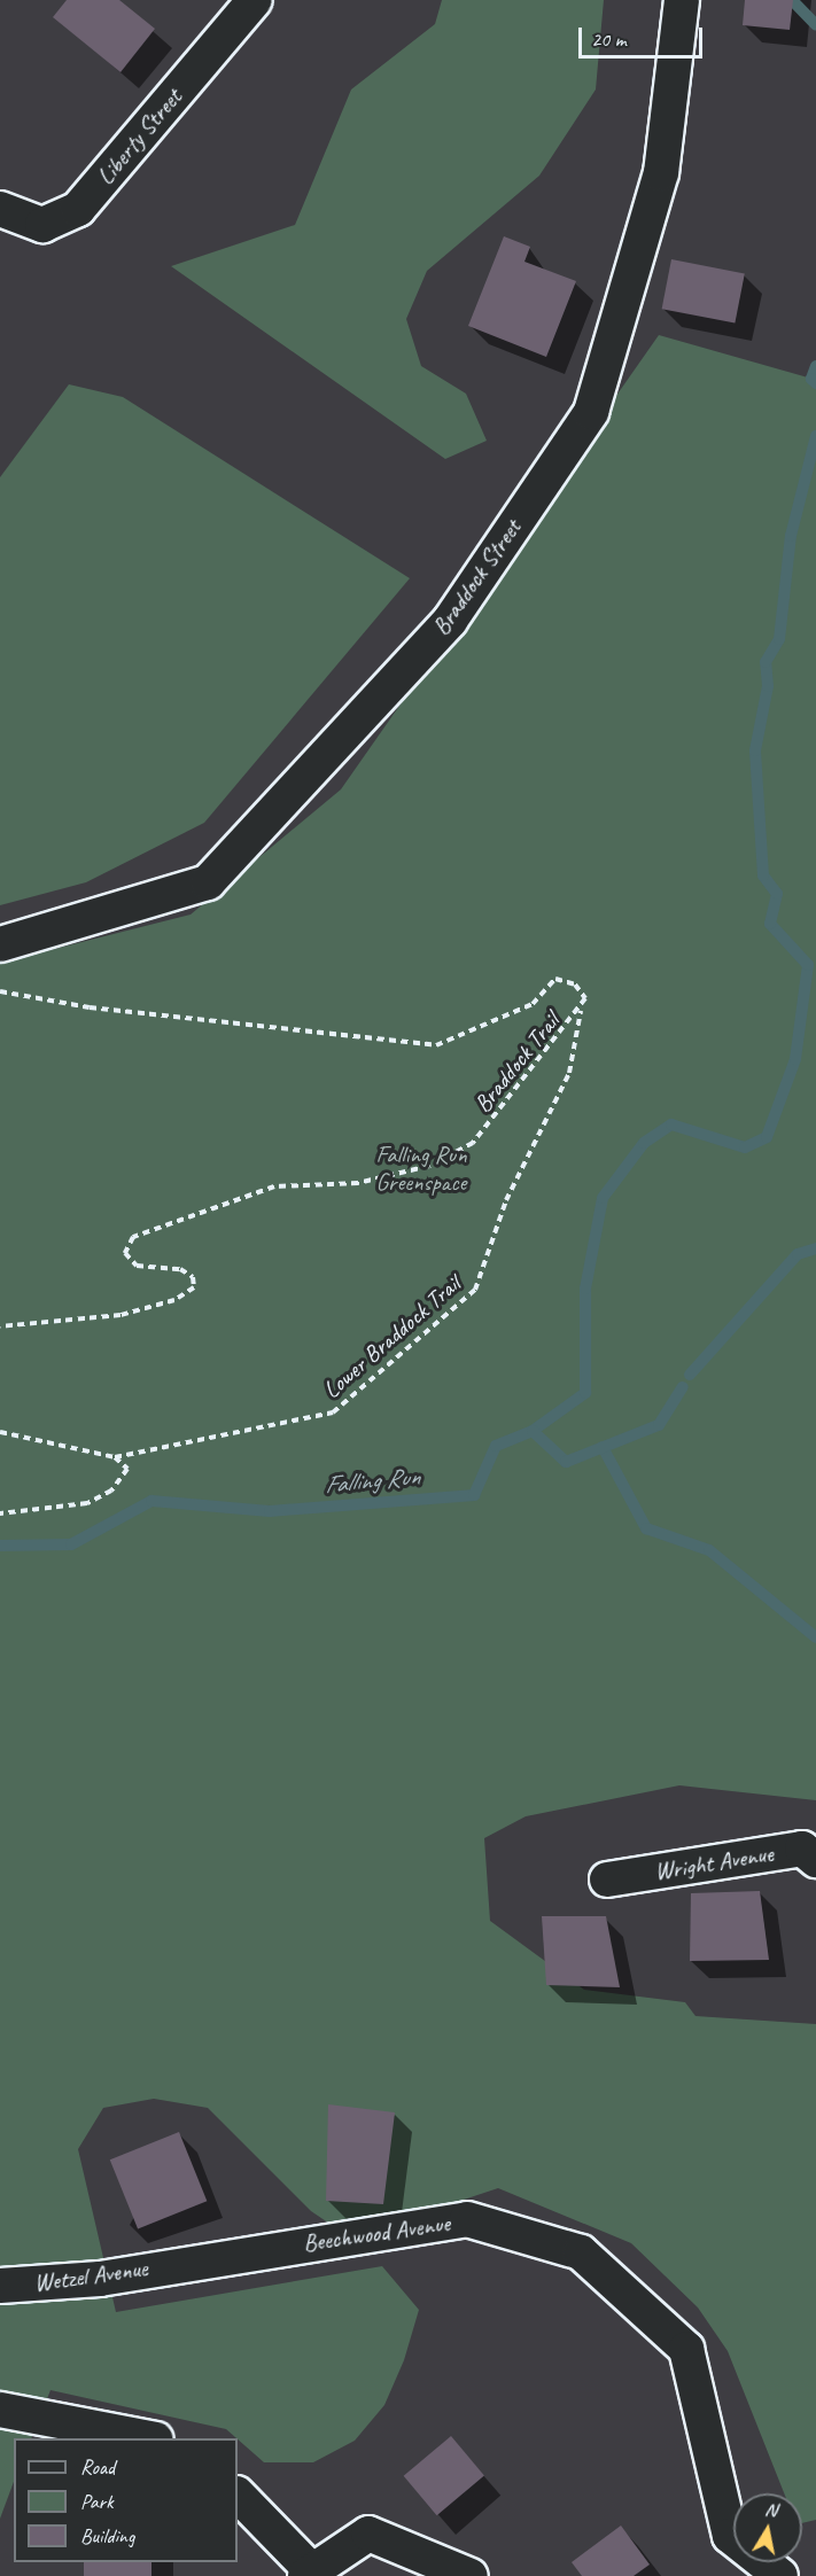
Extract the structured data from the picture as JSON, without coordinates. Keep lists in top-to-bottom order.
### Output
{
  "streets": {
    "street": [
      "Liberty Street",
      "Braddock Street",
      "Wright Avenue",
      "Beechwood Avenue",
      "Wetzel Avenue"
    ],
    "path": ["Braddock Trail", "Lower Braddock Trail"]
  },
  "crossings": [
    ["Braddock Trail", "Lower Braddock Trail"],
    ["Beechwood Avenue", "Wetzel Avenue"]
  ],
  "water": ["Falling Run"],
  "parks": ["Falling Run Greenspace"],
  "legend": ["Road", "Park", "Building"],
  "scale_bar": "20 m",
  "north": "top"
}
